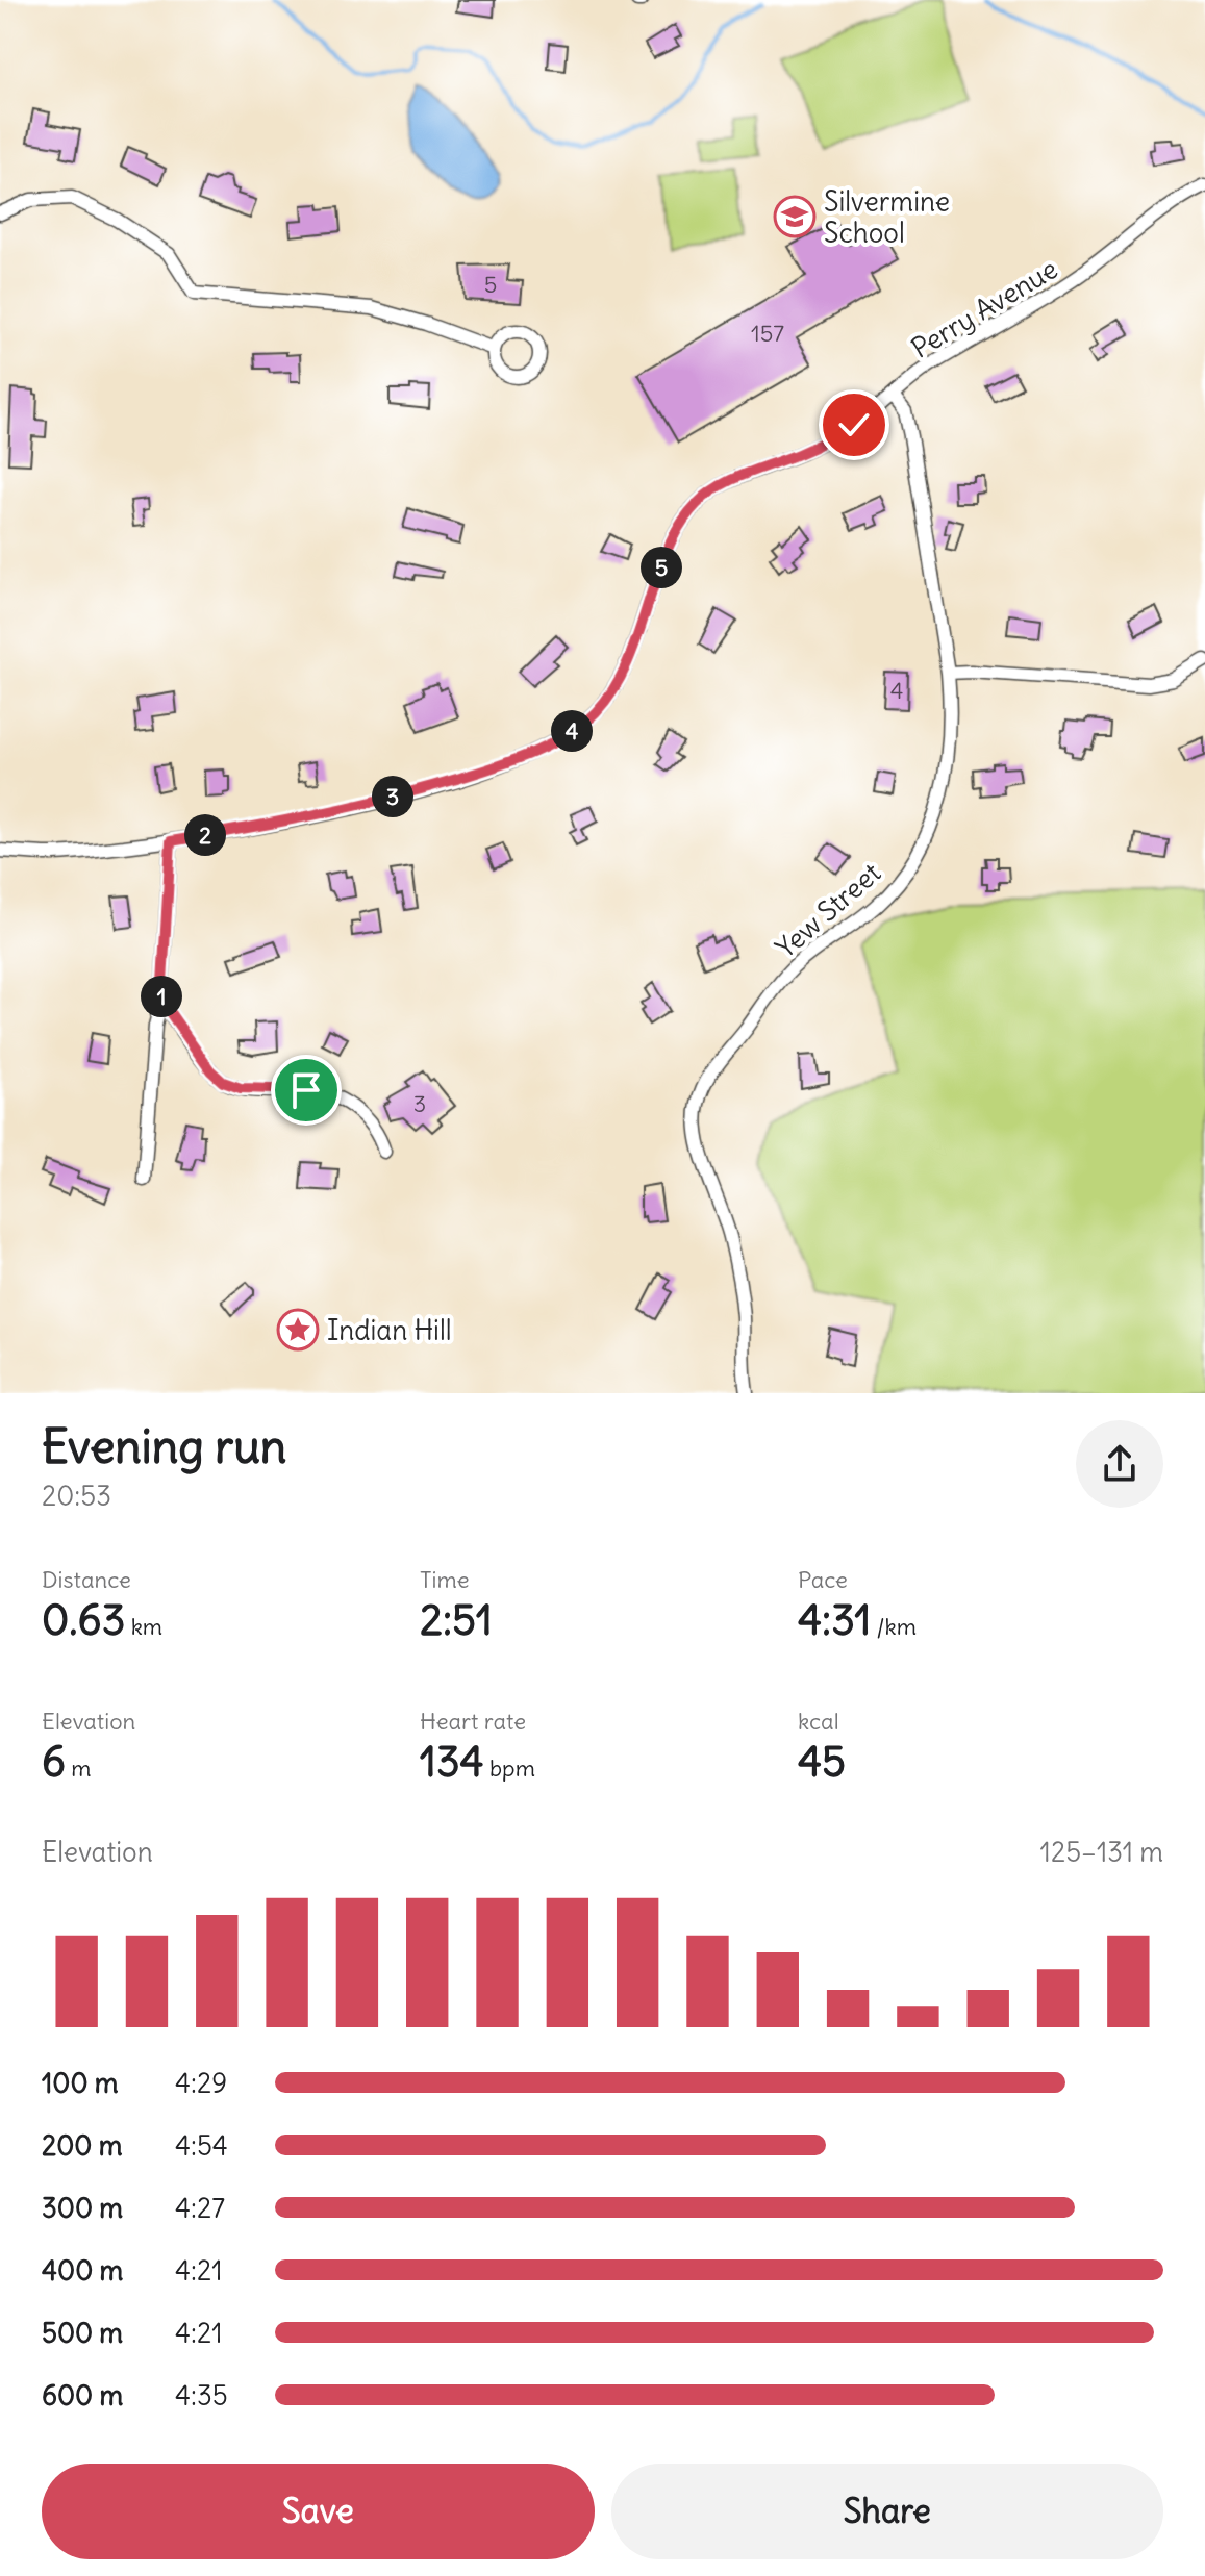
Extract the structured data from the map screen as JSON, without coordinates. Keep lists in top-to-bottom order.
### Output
{
  "streets": {
    "street": ["Perry Avenue", "Yew Street"]
  },
  "crossings": [
    ["Perry Avenue", "Yew Street"]
  ],
  "places": {
    "school or university": ["Silvermine School"],
    "place": ["Indian Hill"]
  },
  "house_numbers": [
    "5",
    "157",
    "4",
    "3"
  ],
  "page": {
    "pins": [
      "5",
      "4",
      "3",
      "2",
      "1"
    ],
    "heading": ["Evening run", "20:53"],
    "stats": [
      ["Distance", "0.63 km"],
      ["Time", "2:51"],
      ["Pace", "4:31 /km"],
      ["Elevation", "6 m"],
      ["Heart rate", "134 bpm"],
      ["kcal", "45"]
    ],
    "chart": ["Elevation", "125–131 m"],
    "list": [
      {
        "name": "100 m",
        "note": "4:29"
      },
      {
        "name": "200 m",
        "note": "4:54"
      },
      {
        "name": "300 m",
        "note": "4:27"
      },
      {
        "name": "400 m",
        "note": "4:21"
      },
      {
        "name": "500 m",
        "note": "4:21"
      },
      {
        "name": "600 m",
        "note": "4:35"
      }
    ],
    "buttons": ["Save", "Share"]
  }
}
